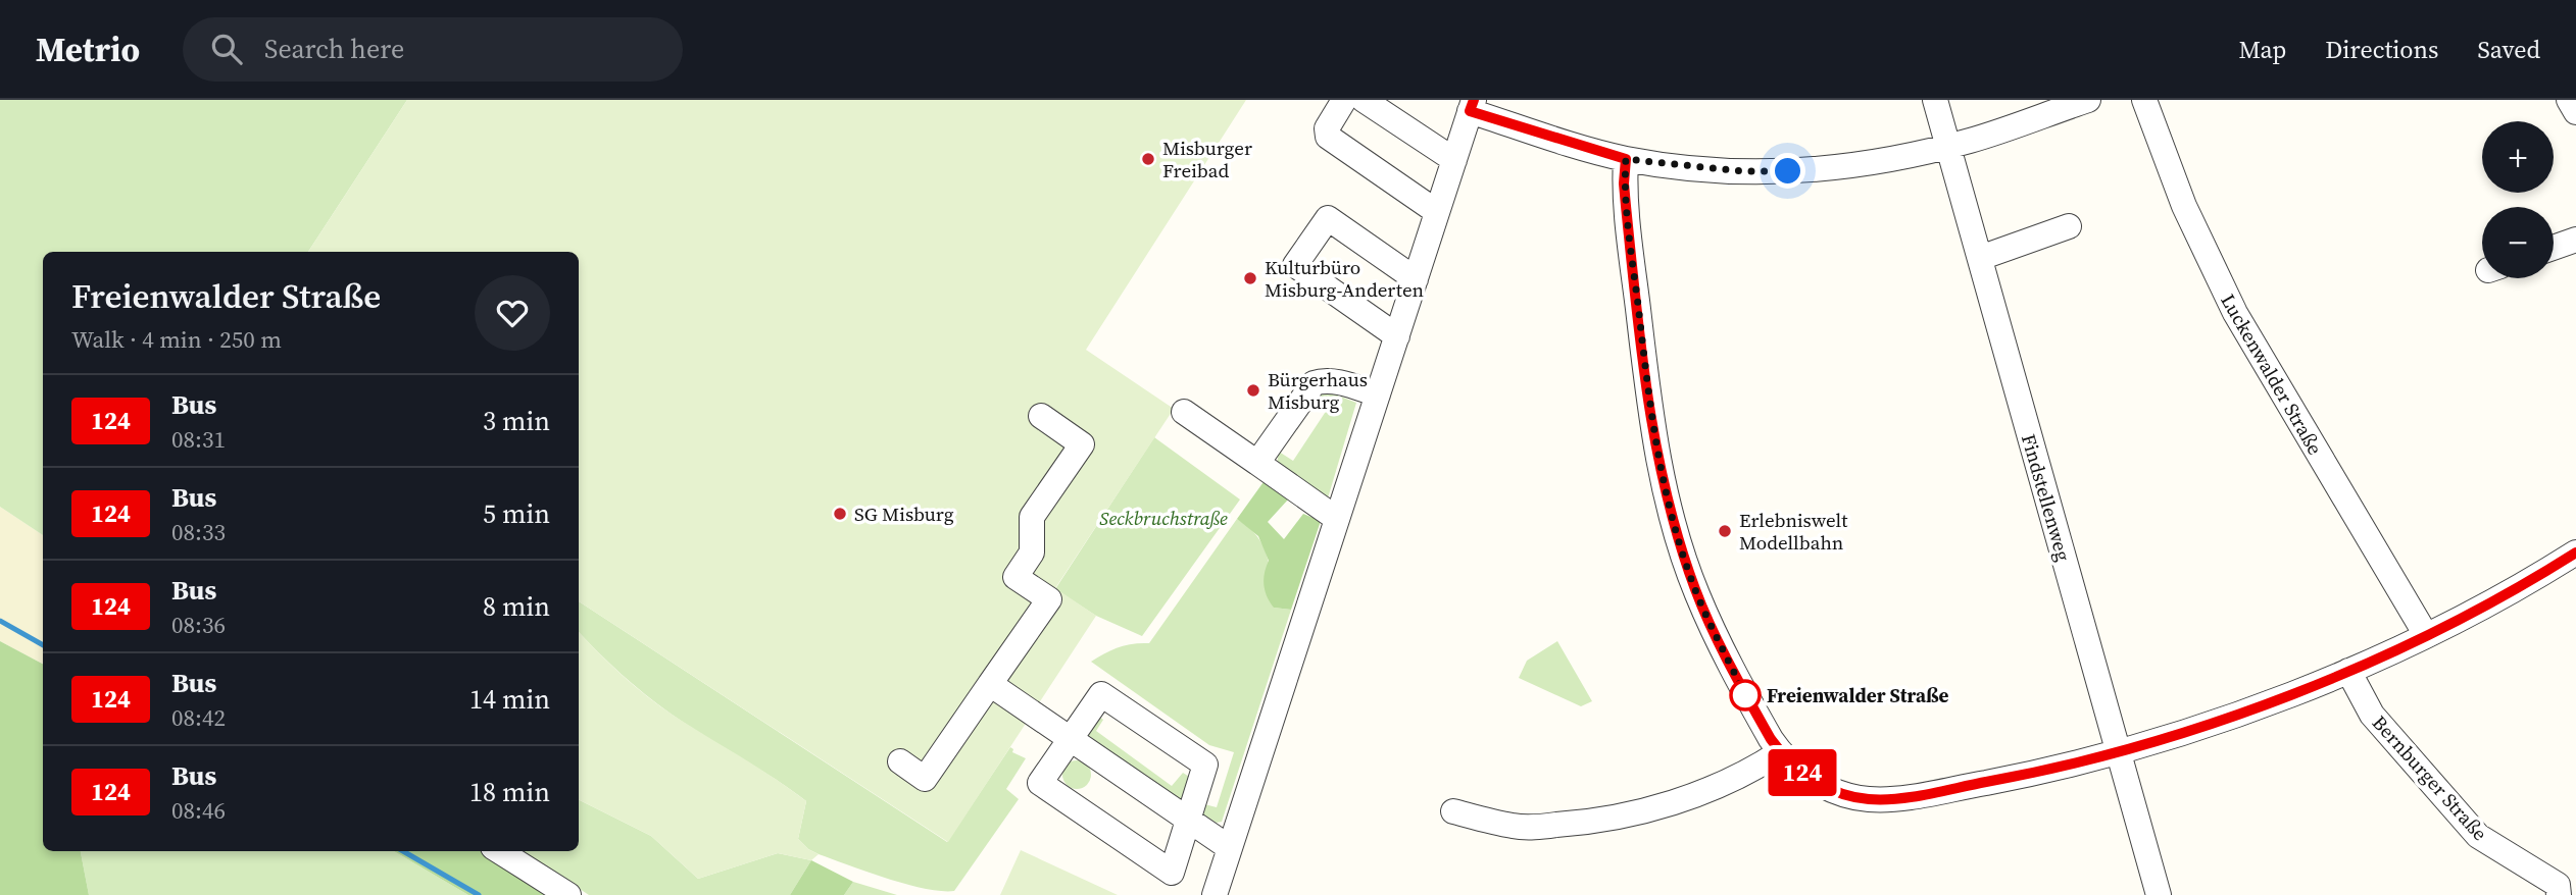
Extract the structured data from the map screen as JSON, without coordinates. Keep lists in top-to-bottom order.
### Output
{
  "streets": {
    "street": ["Luckenwalder Straße", "Findstellenweg", "Bernburger Straße"]
  },
  "parks": ["Seckbruchstraße"],
  "places": [
    "Misburger Freibad",
    "Kulturbüro Misburg-Anderten",
    "Bürgerhaus Misburg",
    "SG Misburg",
    "Erlebniswelt Modellbahn",
    "Freienwalder Straße"
  ],
  "lines": ["bus line 124"],
  "page": {
    "header": "Metrio",
    "search": "Search here",
    "nav": ["Map", "Directions", "Saved"],
    "on_map": "124",
    "map_buttons": ["+", "−"],
    "heading": ["Freienwalder Straße", "Walk · 4 min · 250 m"],
    "list": [
      {
        "mark": "124",
        "name": "Bus",
        "note": "08:31",
        "value": "3 min"
      },
      {
        "mark": "124",
        "name": "Bus",
        "note": "08:33",
        "value": "5 min"
      },
      {
        "mark": "124",
        "name": "Bus",
        "note": "08:36",
        "value": "8 min"
      },
      {
        "mark": "124",
        "name": "Bus",
        "note": "08:42",
        "value": "14 min"
      },
      {
        "mark": "124",
        "name": "Bus",
        "note": "08:46",
        "value": "18 min"
      }
    ]
  }
}
